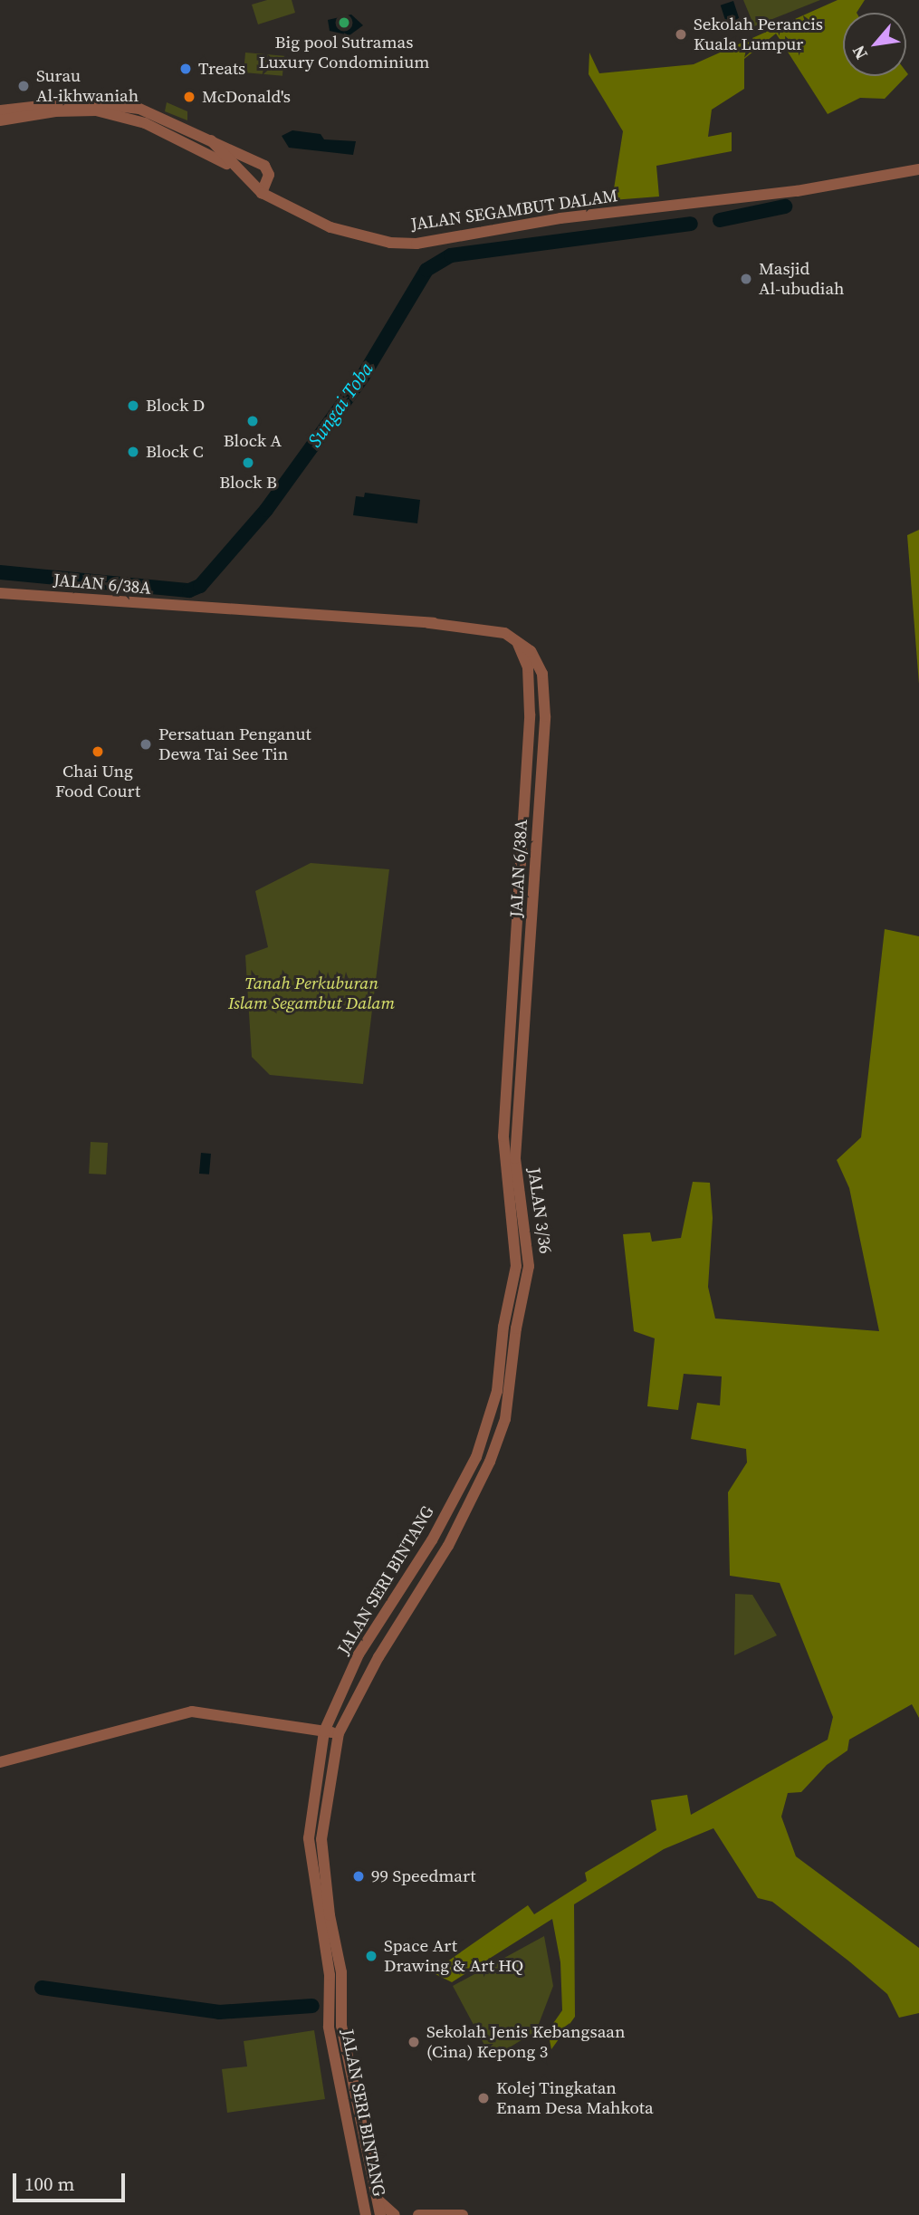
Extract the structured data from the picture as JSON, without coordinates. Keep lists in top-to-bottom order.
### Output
{
  "streets": {
    "street": [
      "JALAN SEGAMBUT DALAM",
      "JALAN 6/38A",
      "JALAN 3/36",
      "JALAN SERI BINTANG"
    ]
  },
  "crossings": [
    ["JALAN 6/38A", "JALAN 3/36"],
    ["JALAN 3/36", "JALAN SERI BINTANG"]
  ],
  "water": ["Sungai Toba"],
  "parks": ["Tanah Perkuburan Islam Segambut Dalam"],
  "places": [
    "Big pool Sutramas Luxury Condominium",
    "Sekolah Perancis Kuala Lumpur",
    "Treats",
    "Surau Al-ikhwaniah",
    "McDonald's",
    "Masjid Al-ubudiah",
    "Block D",
    "Block A",
    "Block C",
    "Block B",
    "Persatuan Penganut Dewa Tai See Tin",
    "Chai Ung Food Court",
    "99 Speedmart",
    "Space Art Drawing & Art HQ",
    "Sekolah Jenis Kebangsaan (Cina) Kepong 3",
    "Kolej Tingkatan Enam Desa Mahkota"
  ],
  "scale_bar": "100 m",
  "north": "bottom left"
}
